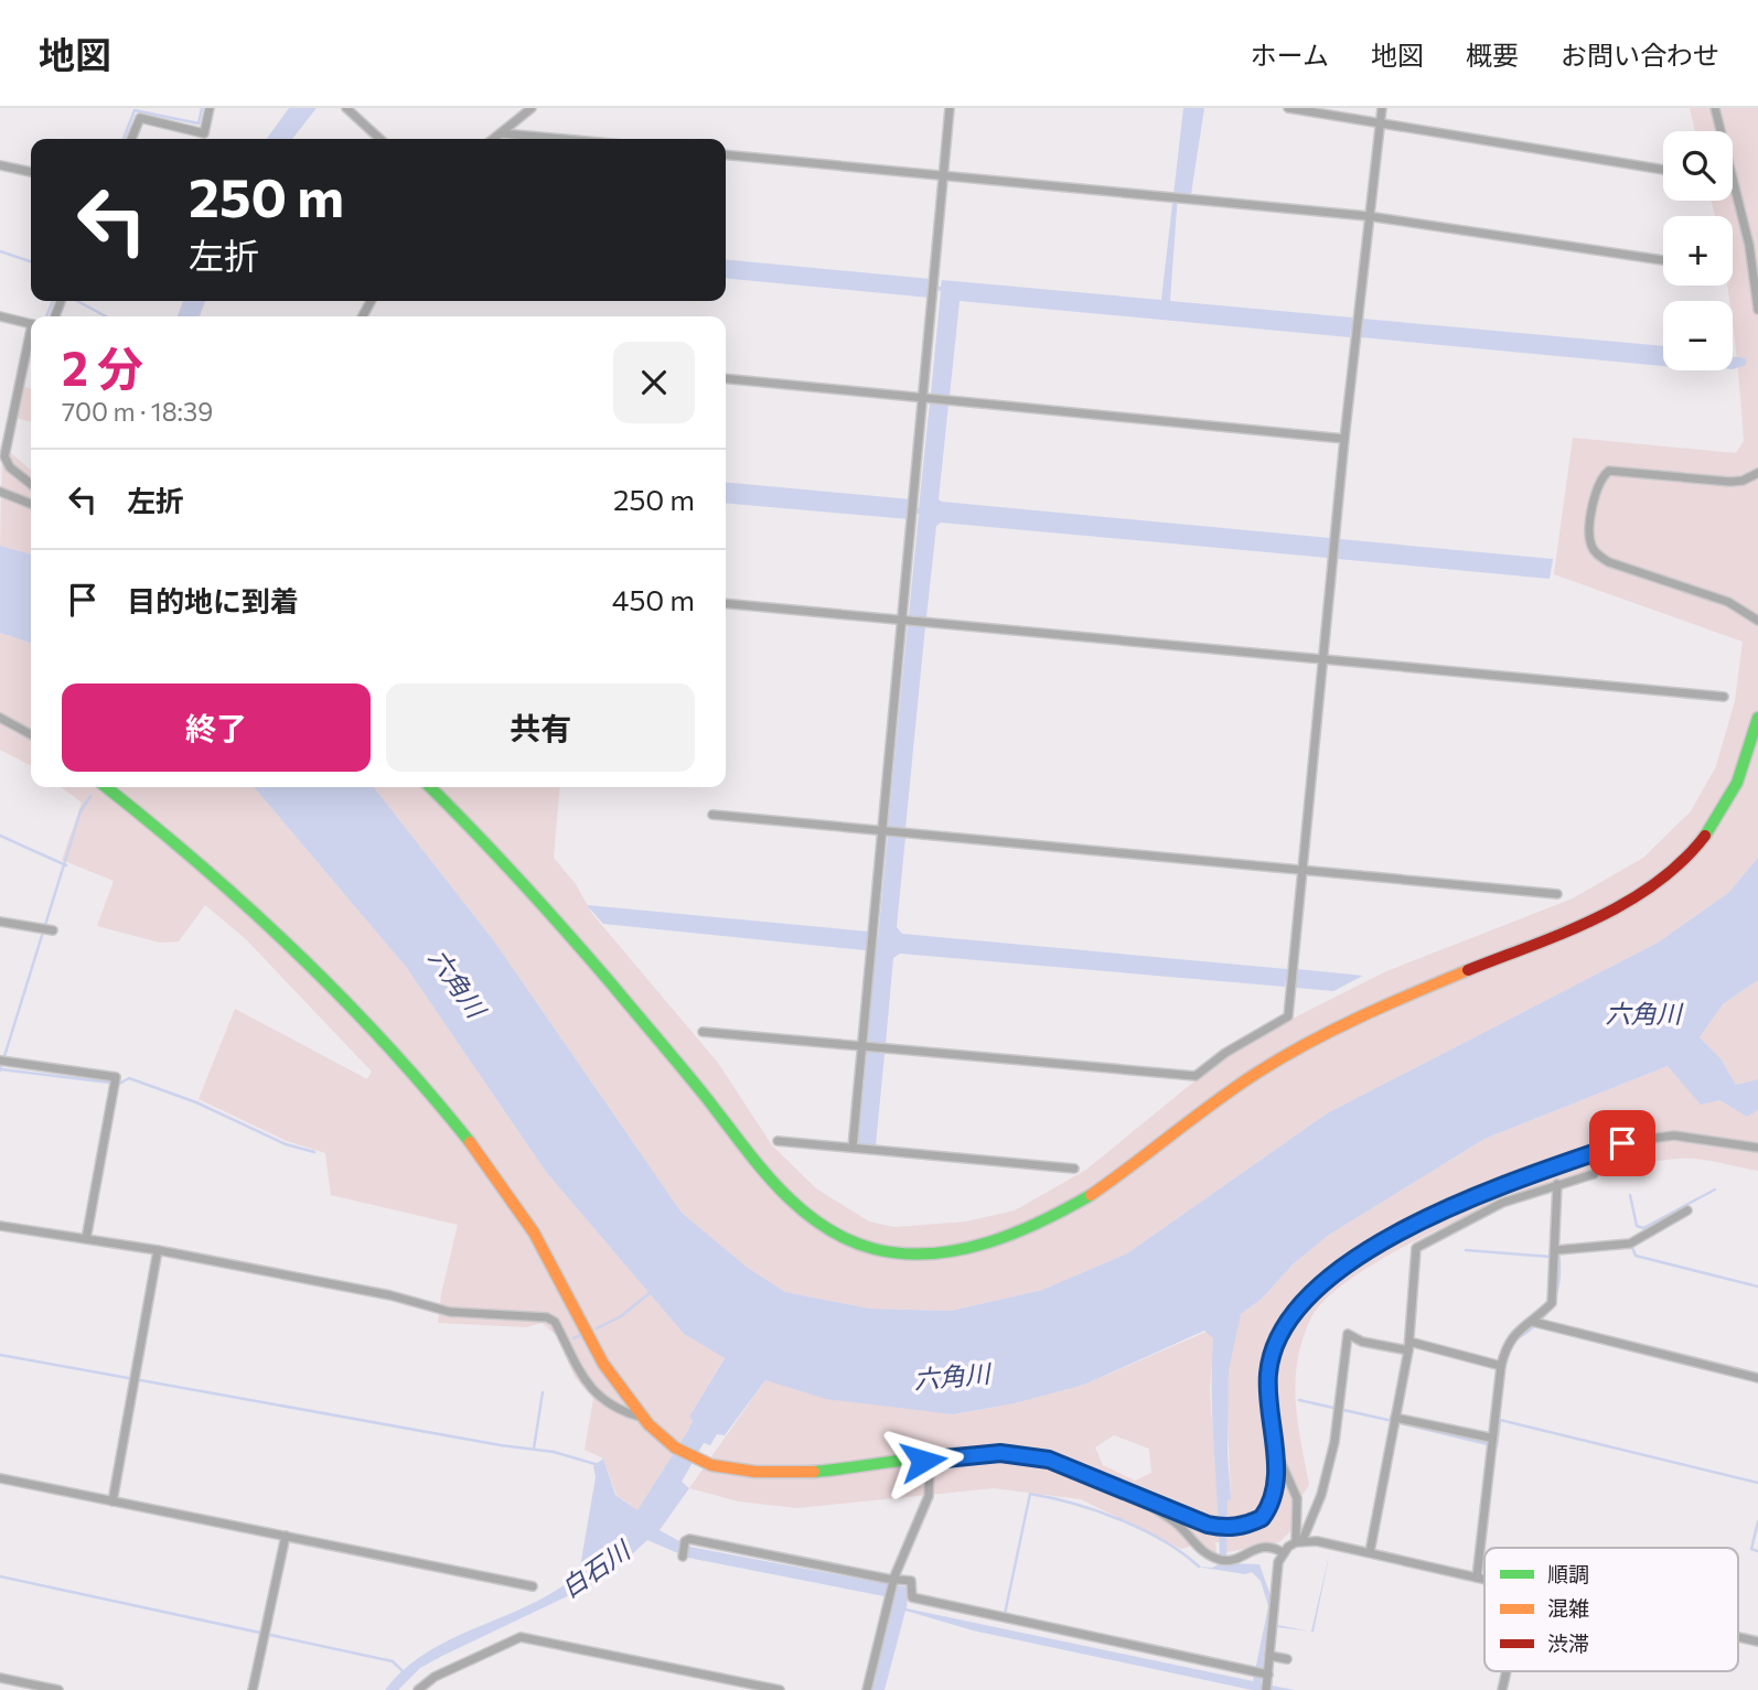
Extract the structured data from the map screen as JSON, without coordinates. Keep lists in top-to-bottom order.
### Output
{
  "water": ["六角川", "白石川"],
  "legend": ["順調", "混雑", "渋滞"],
  "page": {
    "header": "地図",
    "nav": [
      "ホーム",
      "地図",
      "概要",
      "お問い合わせ"
    ],
    "map_buttons": ["+", "−"],
    "turn": ["250 m", "左折"],
    "heading": ["2 分", "700 m · 18:39"],
    "list": [
      {
        "name": "左折",
        "value": "250 m"
      },
      {
        "name": "目的地に到着",
        "value": "450 m"
      }
    ],
    "buttons": ["終了", "共有"]
  }
}
